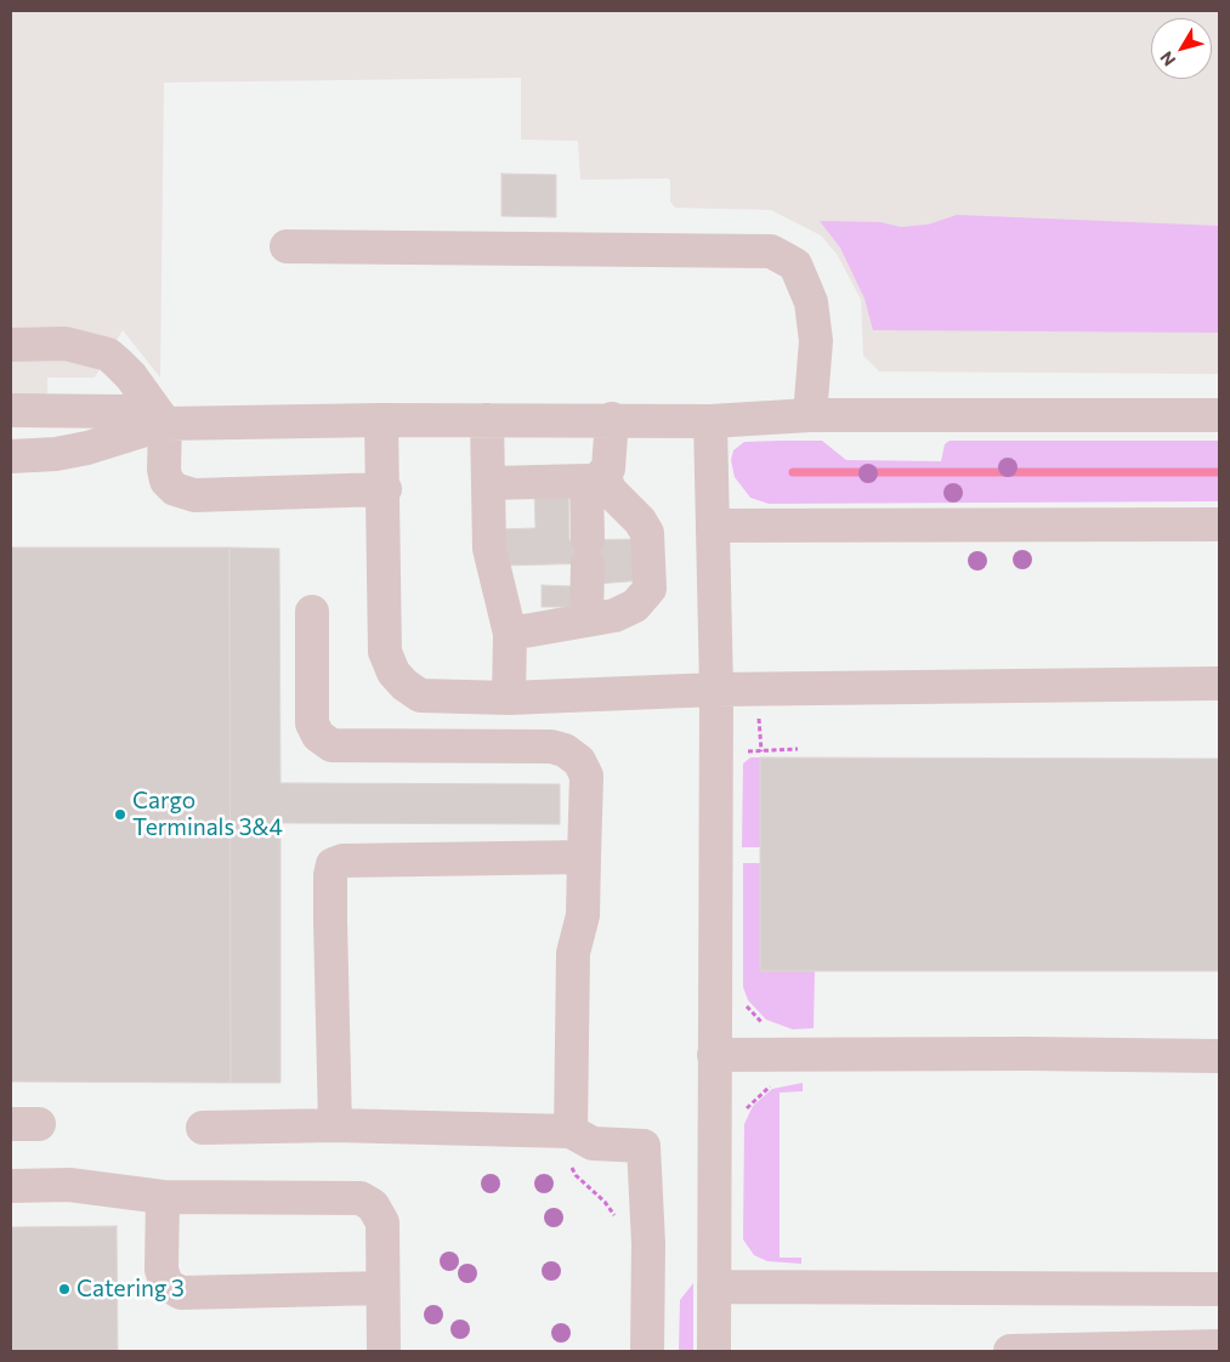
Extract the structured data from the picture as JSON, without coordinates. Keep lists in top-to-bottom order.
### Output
{
  "places": ["Cargo Terminals 3&4", "Catering 3"],
  "north": "bottom left"
}
